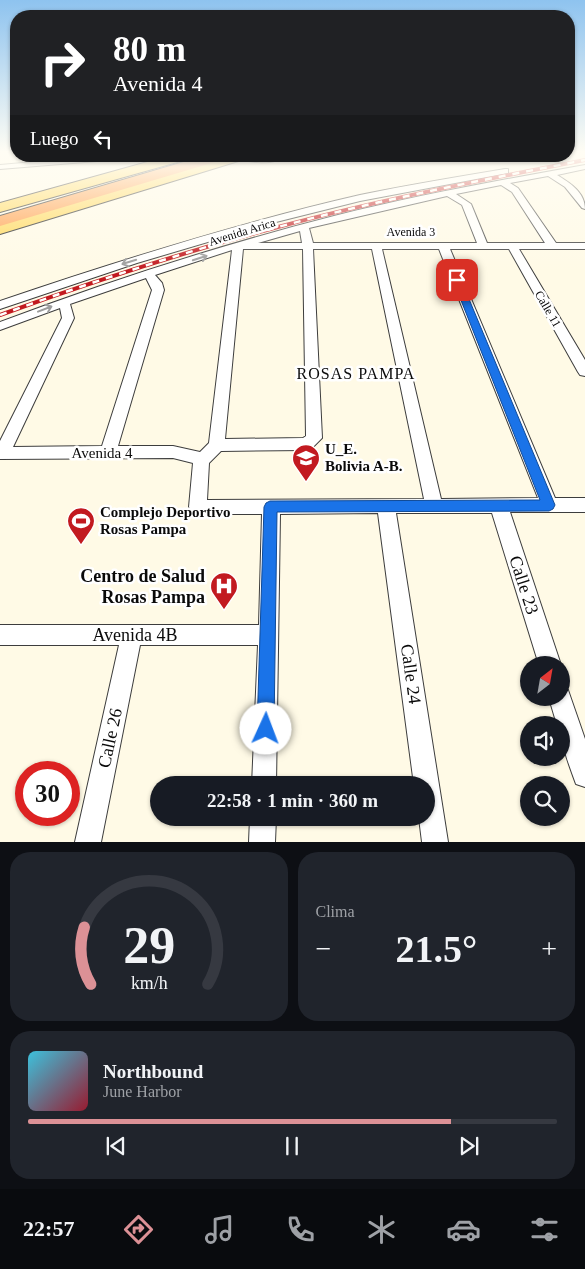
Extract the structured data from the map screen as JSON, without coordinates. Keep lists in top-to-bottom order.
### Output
{
  "streets": {
    "street": [
      "Avenida Arica",
      "Avenida 3",
      "Calle 11",
      "Avenida 4",
      "Calle 23",
      "Avenida 4B",
      "Calle 24",
      "Calle 26"
    ]
  },
  "crossings": [
    ["Avenida Arica", "Avenida 3"],
    ["Avenida 3", "Calle 11"],
    ["Avenida 4B", "Calle 26"]
  ],
  "districts": ["ROSAS PAMPA"],
  "places": {
    "school or university": ["U_E. Bolivia A-B."],
    "sports": ["Complejo Deportivo Rosas Pampa"],
    "hospital": ["Centro de Salud Rosas Pampa"]
  },
  "north": "top right",
  "page": {
    "turn": ["80 m", "Avenida 4"],
    "then": "Luego",
    "limit": "30",
    "trip": "22:58 · 1 min · 360 m",
    "tile": "Clima",
    "heat": ["−", "21.5°", "+"],
    "song": ["Northbound", "June Harbor"],
    "tabs": "22:57",
    "gauge": ["29", "km/h"]
  }
}
